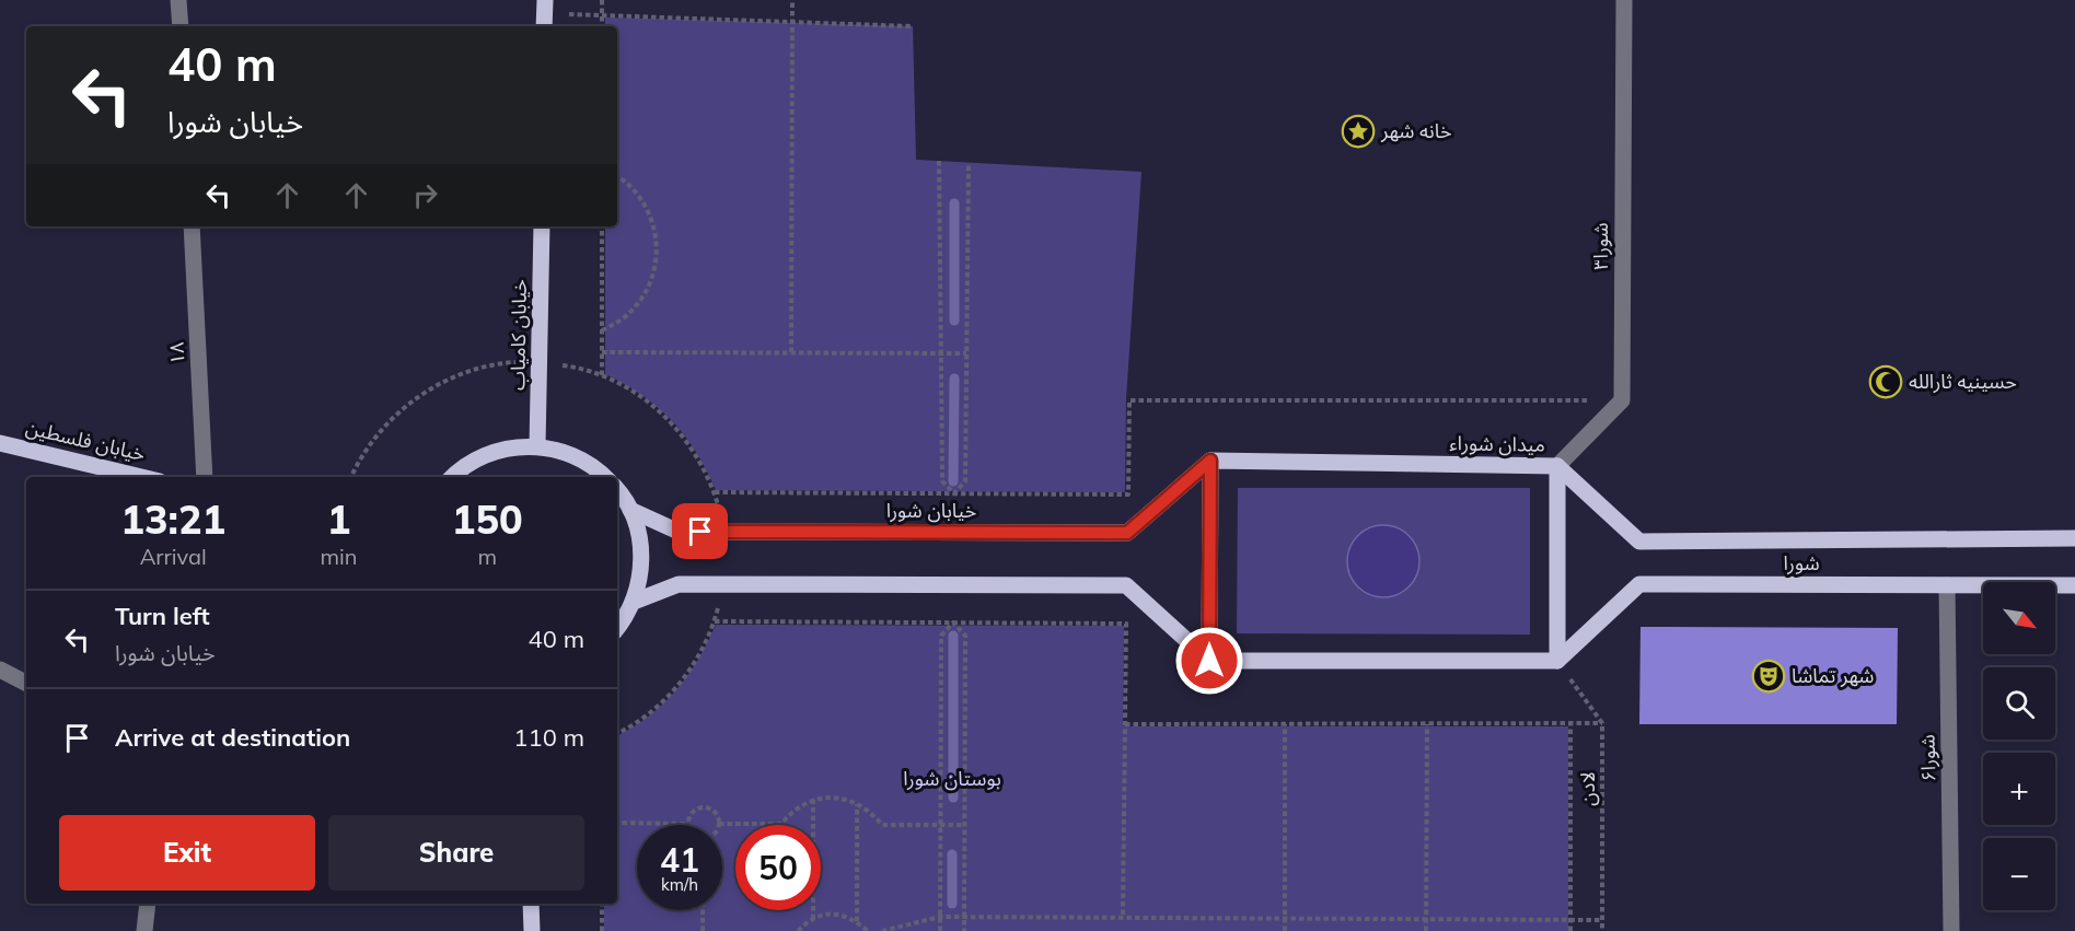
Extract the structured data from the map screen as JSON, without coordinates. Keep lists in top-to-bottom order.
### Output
{
  "streets": {
    "main road": [
      "خیابان کامیاب",
      "خیابان فلسطین",
      "میدان شوراء",
      "خیابان شورا",
      "شورا"
    ],
    "street": ["شورا۳", "۱۸", "شورا۶"],
    "path": ["لادن"]
  },
  "crossings": [
    ["میدان شوراء", "خیابان شورا"],
    ["میدان شوراء", "شورا"],
    ["شورا", "شورا۶"]
  ],
  "parks": ["بوستان شورا"],
  "places": {
    "place": ["خانه شهر"],
    "mosque": ["حسینیه ثارالله"],
    "theatre": ["شهر تماشا"]
  },
  "north": "bottom right",
  "page": {
    "turn": ["40 m", "خیابان شورا"],
    "eta": [
      "13:21",
      "Arrival",
      "1",
      "min",
      "150",
      "m"
    ],
    "map_buttons": ["+", "−"],
    "list": [
      {
        "name": "Turn left",
        "note": "خیابان شورا",
        "value": "40 m"
      },
      {
        "name": "Arrive at destination",
        "value": "110 m"
      }
    ],
    "buttons": ["Exit", "Share"],
    "speed": "41 km/h",
    "limit": "50"
  }
}
